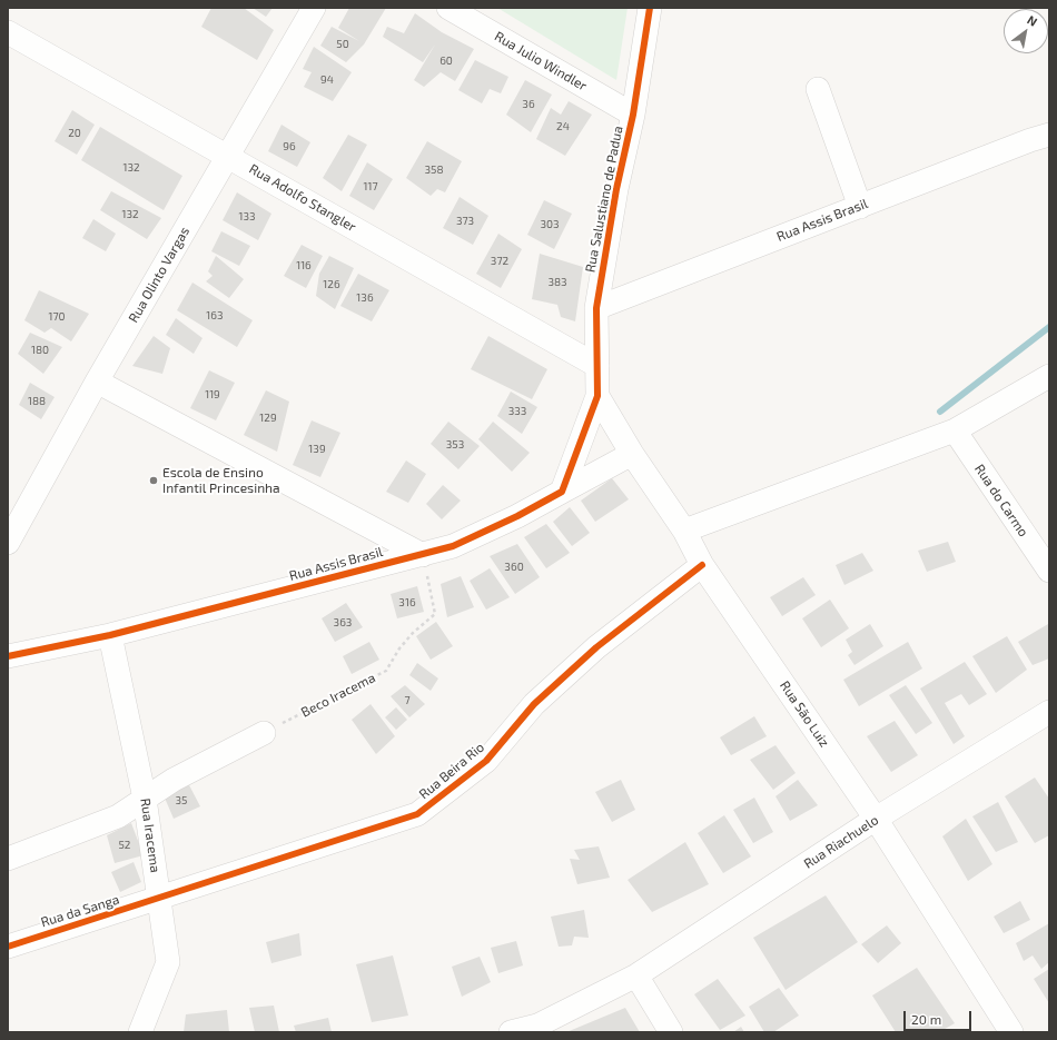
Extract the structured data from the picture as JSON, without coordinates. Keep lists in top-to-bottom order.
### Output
{
  "streets": {
    "street": [
      "Rua Julio Windler",
      "Rua Adolfo Stangler",
      "Rua Salustiano de Padua",
      "Rua Assis Brasil",
      "Rua Olinto Vargas",
      "Rua do Carmo",
      "Rua São Luiz",
      "Rua Beira Rio",
      "Rua Iracema",
      "Rua Riachuelo",
      "Rua da Sanga"
    ],
    "path": ["Beco Iracema"]
  },
  "crossings": [
    ["Rua Julio Windler", "Rua Salustiano de Padua"],
    ["Rua Adolfo Stangler", "Rua Salustiano de Padua"],
    ["Rua Adolfo Stangler", "Rua Olinto Vargas"],
    ["Rua Salustiano de Padua", "Rua Assis Brasil"],
    ["Rua Salustiano de Padua", "Rua São Luiz"],
    ["Rua Assis Brasil", "Beco Iracema"],
    ["Rua Assis Brasil", "Rua São Luiz"],
    ["Rua Assis Brasil", "Rua Iracema"],
    ["Rua São Luiz", "Rua Beira Rio"],
    ["Rua São Luiz", "Rua Riachuelo"],
    ["Rua Beira Rio", "Rua Iracema"],
    ["Rua Beira Rio", "Rua da Sanga"],
    ["Rua Iracema", "Rua da Sanga"]
  ],
  "places": ["Escola de Ensino Infantil Princesinha"],
  "house_numbers": [
    "50",
    "60",
    "94",
    "36",
    "24",
    "20",
    "96",
    "132",
    "358",
    "117",
    "132",
    "133",
    "373",
    "303",
    "372",
    "116",
    "383",
    "126",
    "136",
    "163",
    "170",
    "180",
    "119",
    "188",
    "333",
    "129",
    "353",
    "139",
    "360",
    "316",
    "363",
    "7",
    "35",
    "52"
  ],
  "scale_bar": "20 m",
  "north": "top right"
}
